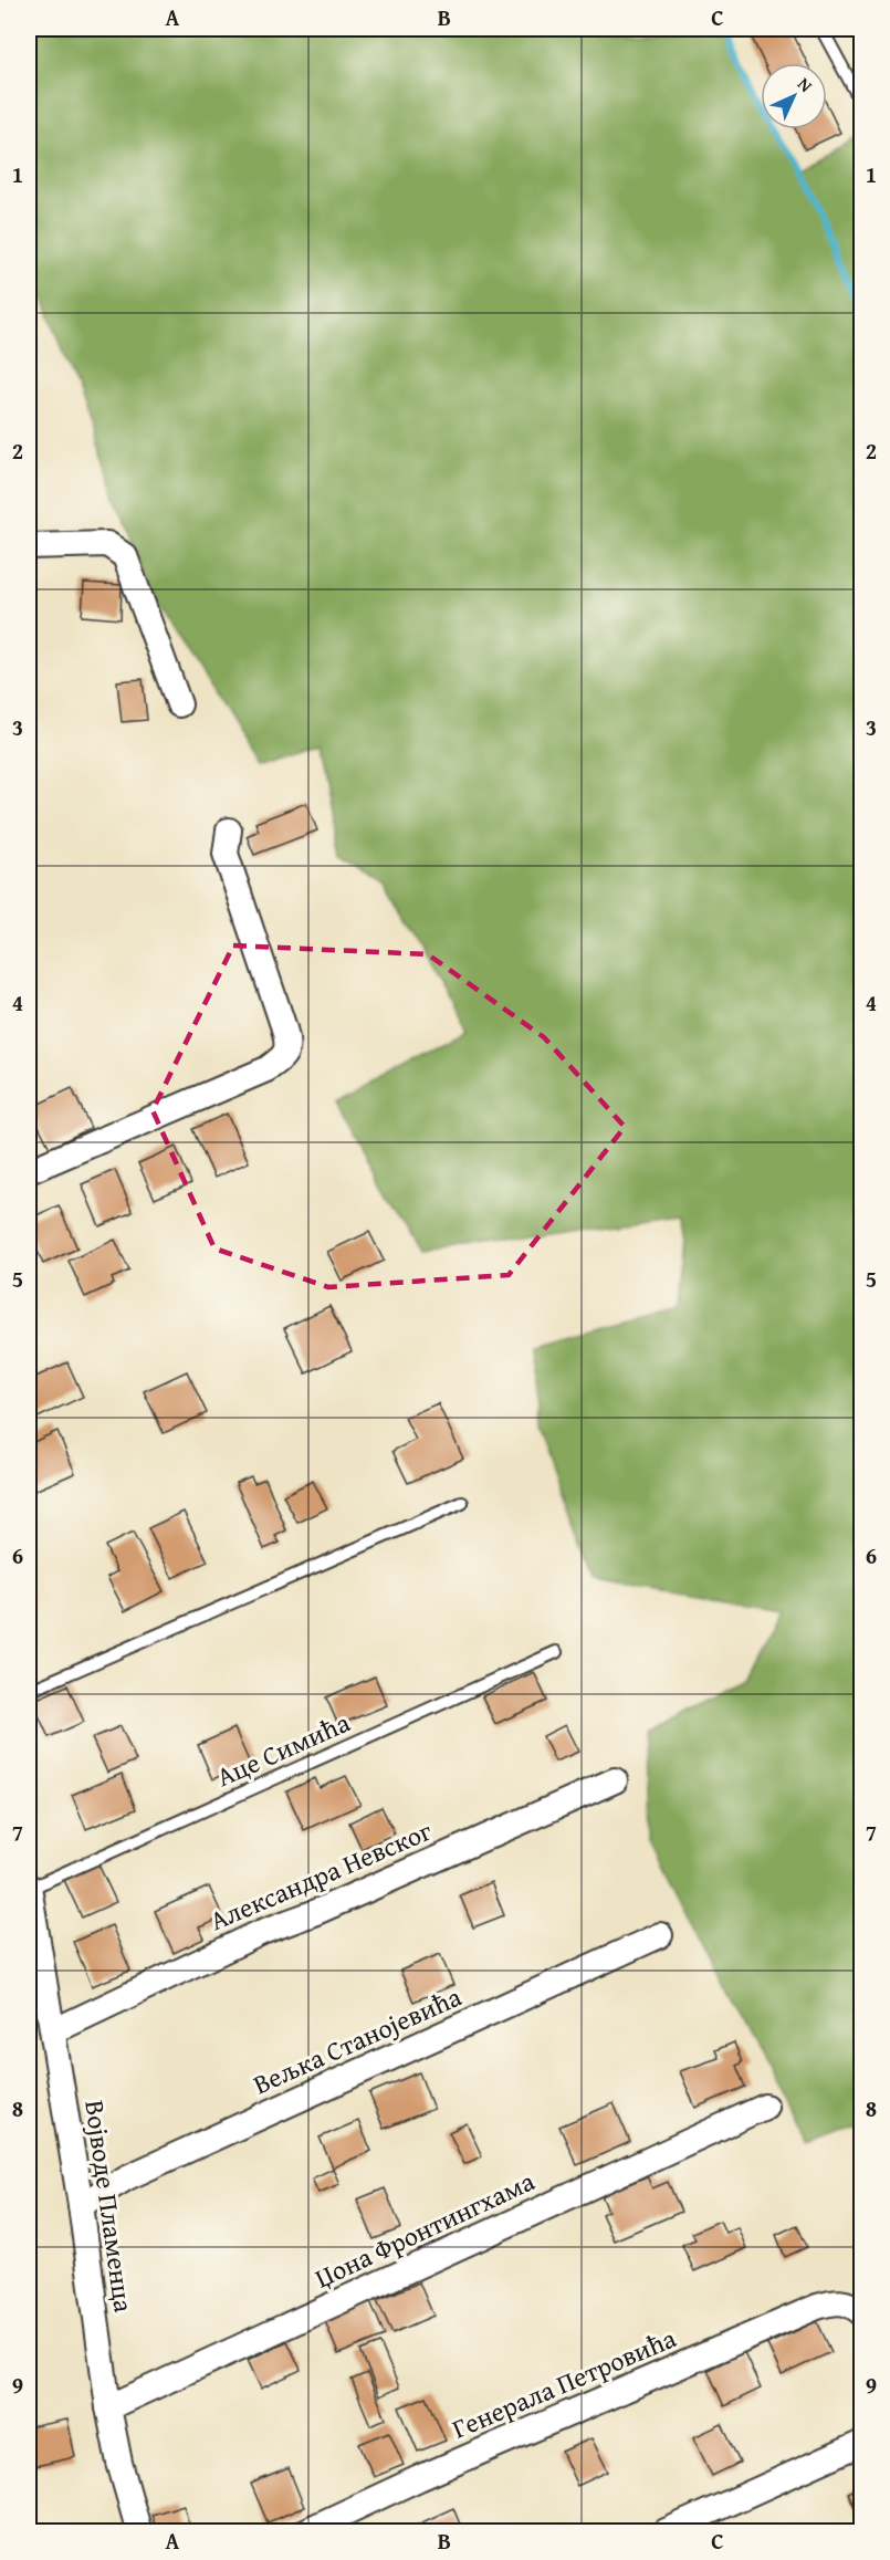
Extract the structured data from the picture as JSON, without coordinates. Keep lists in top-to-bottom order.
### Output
{
  "streets": {
    "street": [
      "Александра Невског",
      "Вељка Станојевића",
      "Војводе Пламенца",
      "Џона Фронтингхама",
      "Генерала Петровића"
    ],
    "lane": ["Аце Симића"]
  },
  "crossings": [
    ["Аце Симића", "Војводе Пламенца"],
    ["Александра Невског", "Војводе Пламенца"],
    ["Вељка Станојевића", "Војводе Пламенца"],
    ["Војводе Пламенца", "Џона Фронтингхама"]
  ],
  "north": "top right",
  "grid": {
    "columns": ["A", "B", "C"],
    "rows": [
      "1",
      "2",
      "3",
      "4",
      "5",
      "6",
      "7",
      "8",
      "9"
    ]
  }
}
